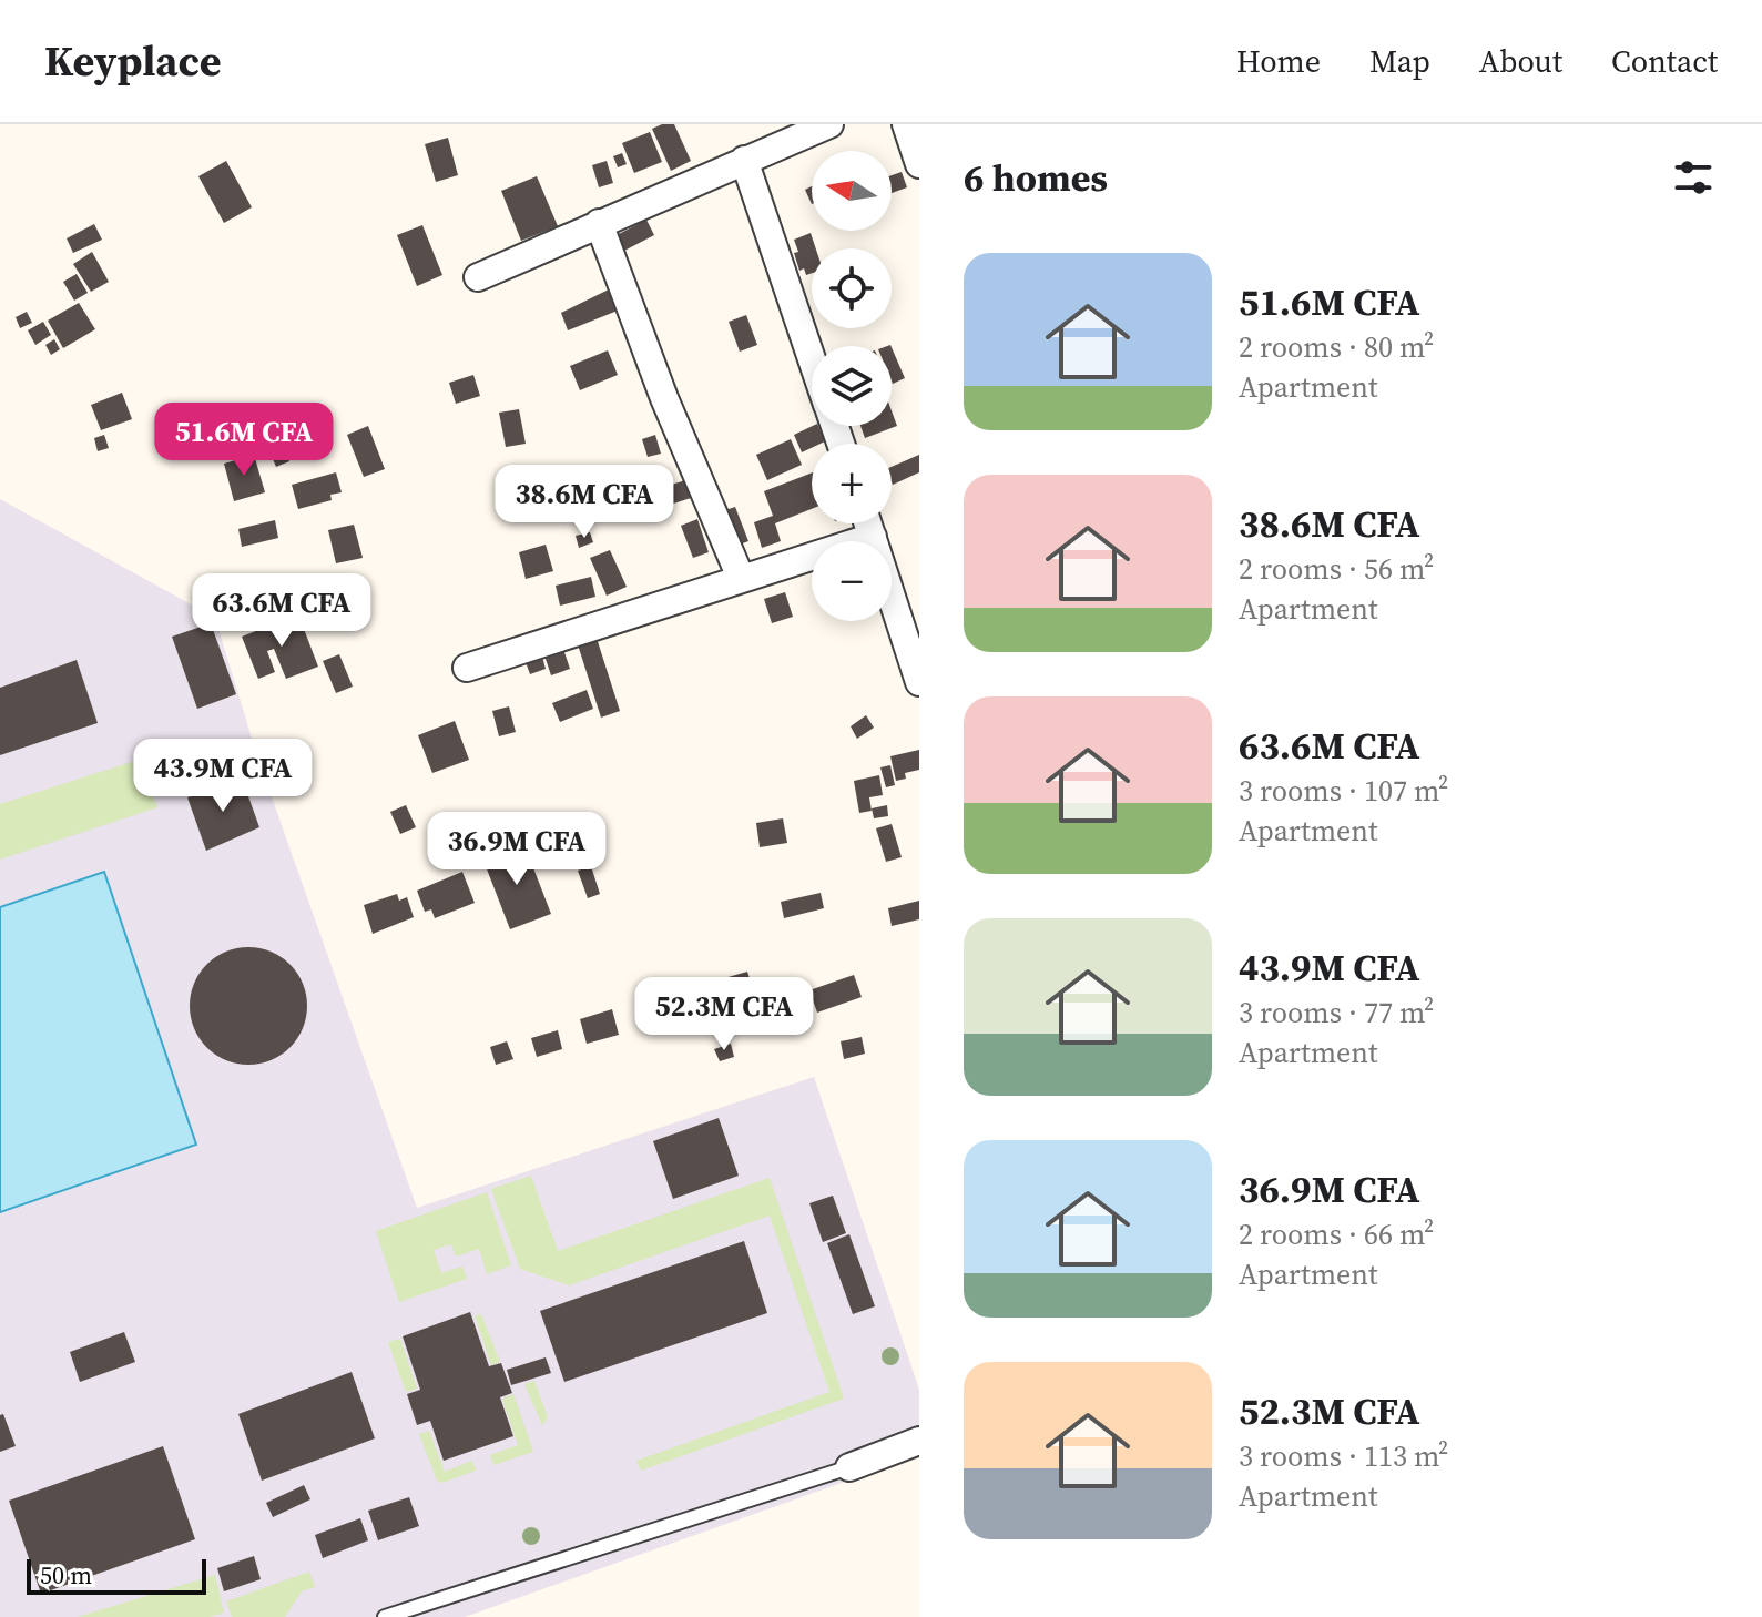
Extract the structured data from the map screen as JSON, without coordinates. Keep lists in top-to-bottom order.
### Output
{
  "scale_bar": "50 m",
  "north": "left",
  "page": {
    "header": "Keyplace",
    "nav": [
      "Home",
      "Map",
      "About",
      "Contact"
    ],
    "heading": "6 homes",
    "map_buttons": ["+", "−"],
    "list": [
      {
        "name": "51.6M CFA",
        "note": "2 rooms · 80 m² · Apartment"
      },
      {
        "name": "38.6M CFA",
        "note": "2 rooms · 56 m² · Apartment"
      },
      {
        "name": "63.6M CFA",
        "note": "3 rooms · 107 m² · Apartment"
      },
      {
        "name": "43.9M CFA",
        "note": "3 rooms · 77 m² · Apartment"
      },
      {
        "name": "36.9M CFA",
        "note": "2 rooms · 66 m² · Apartment"
      },
      {
        "name": "52.3M CFA",
        "note": "3 rooms · 113 m² · Apartment"
      }
    ],
    "price": [
      "51.6M CFA",
      "38.6M CFA",
      "63.6M CFA",
      "43.9M CFA",
      "36.9M CFA",
      "52.3M CFA"
    ],
    "scale": "50 m"
  }
}
